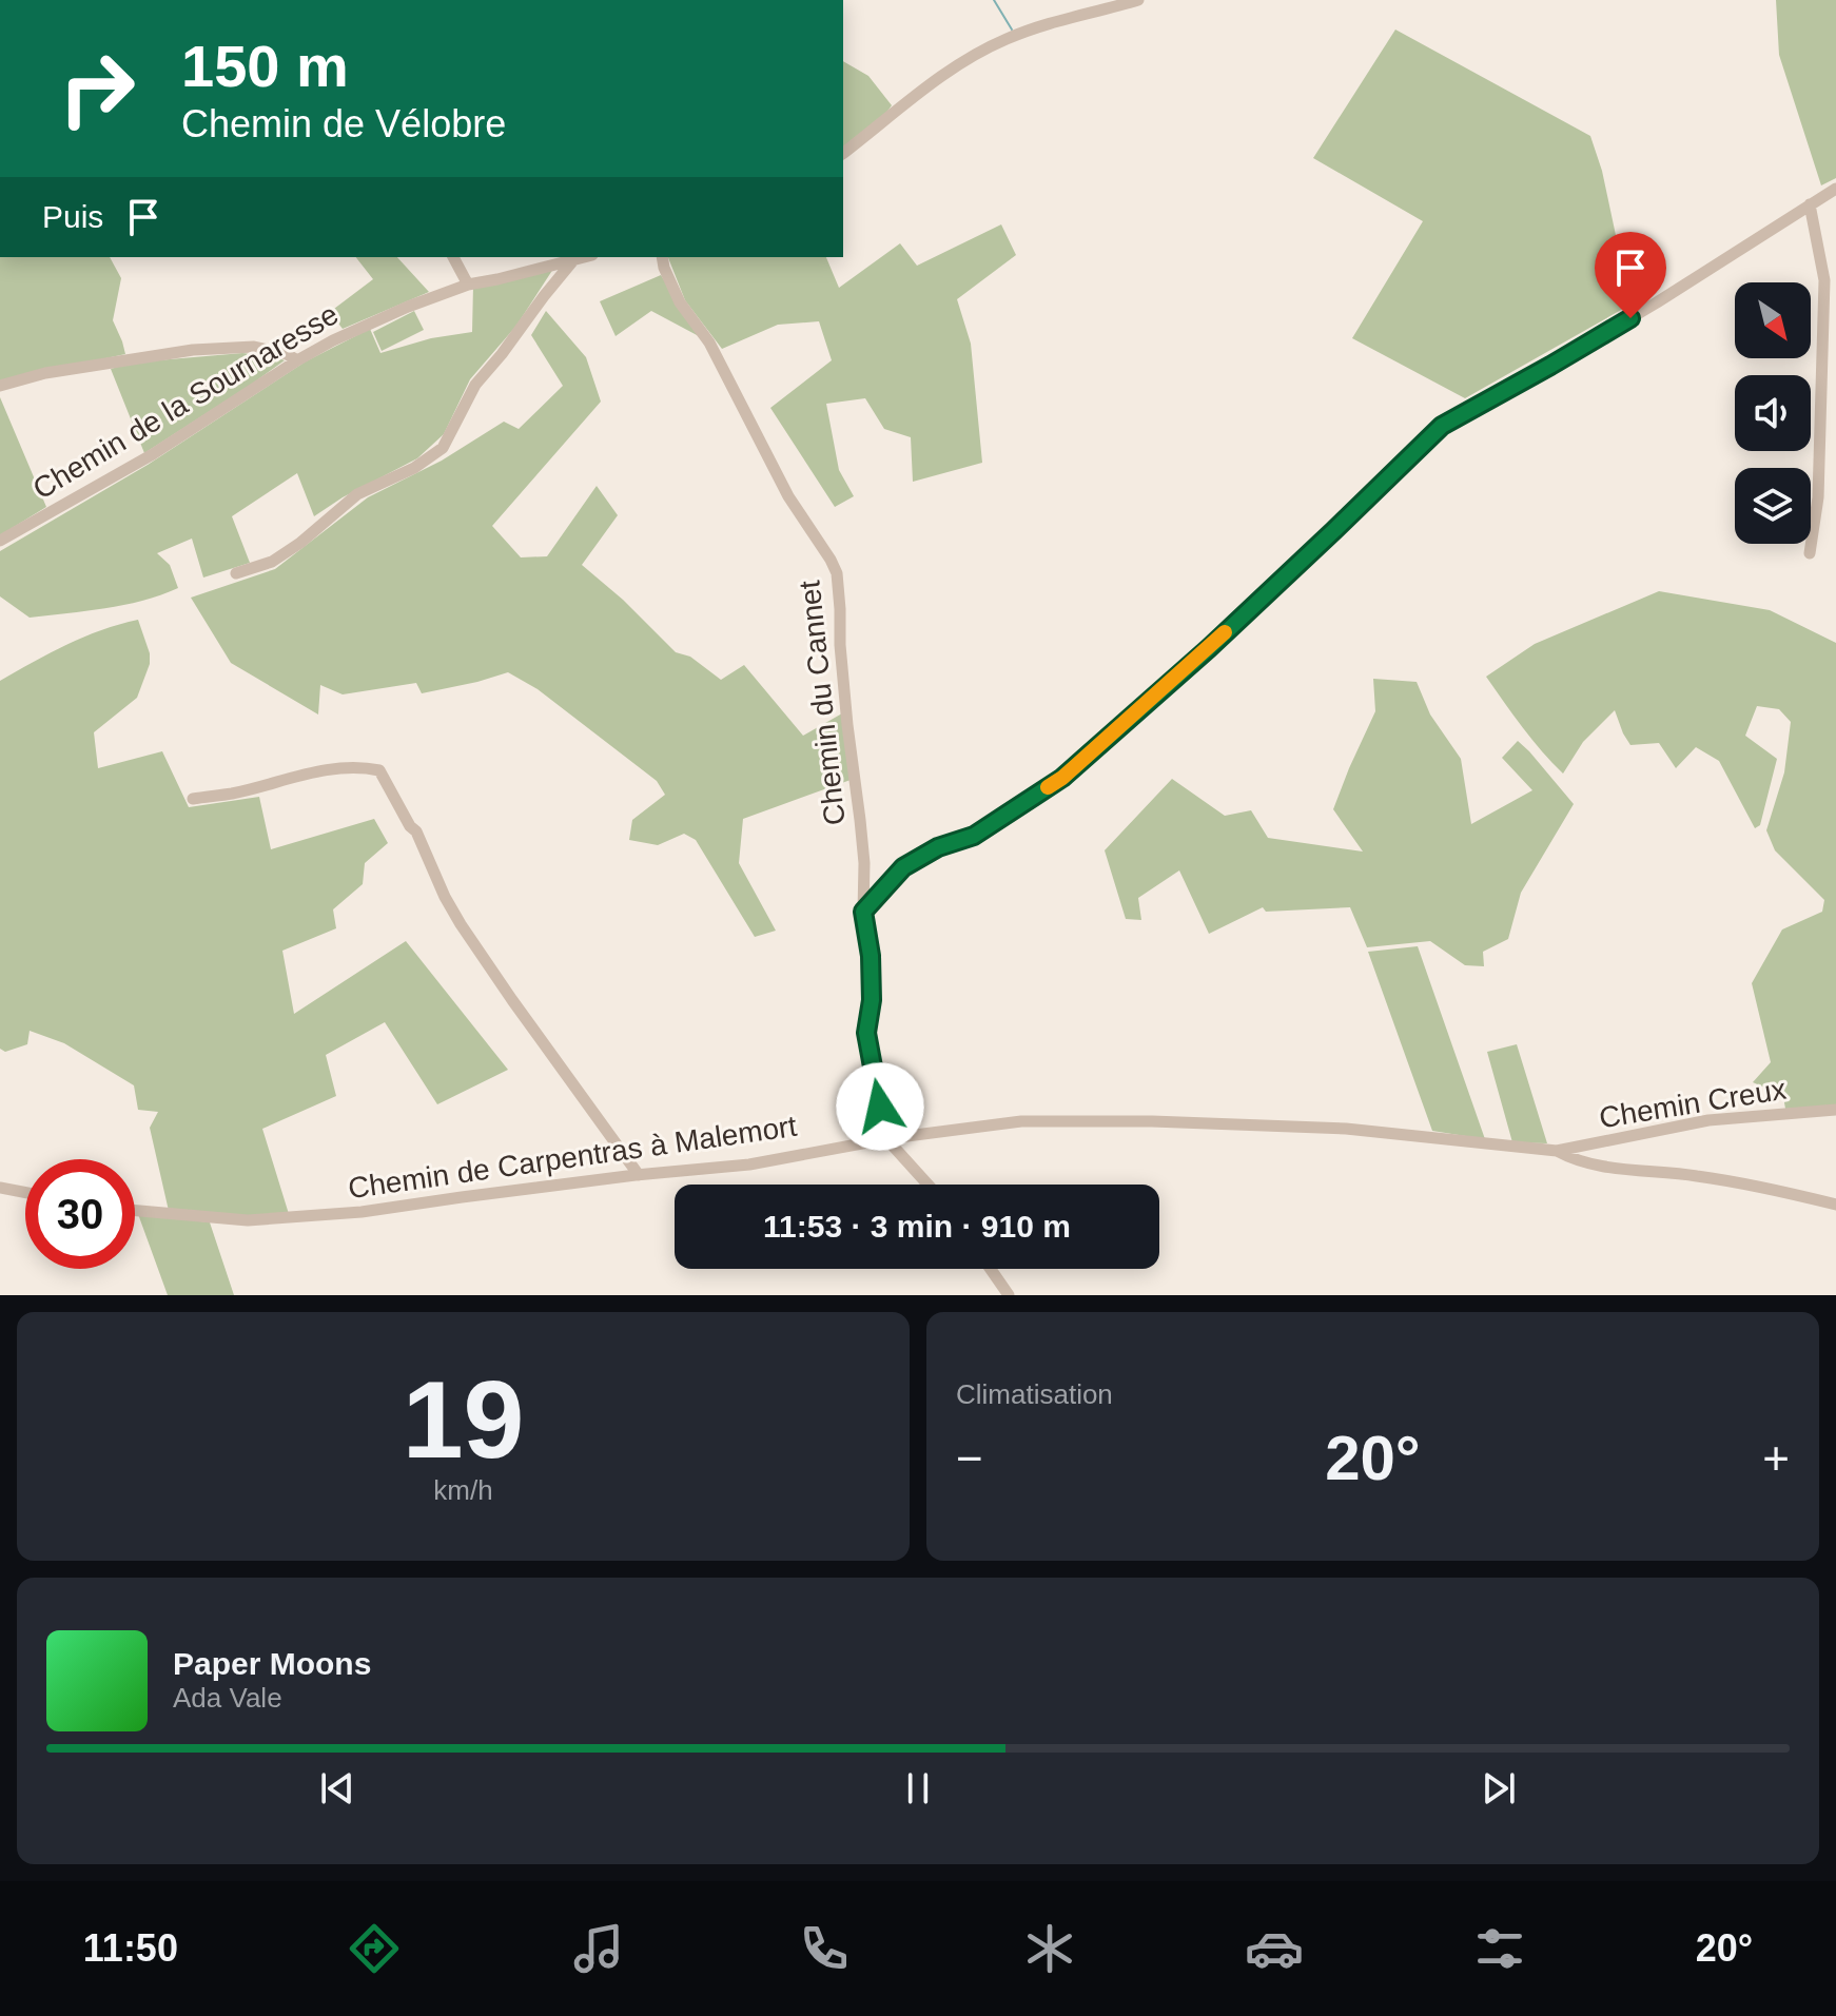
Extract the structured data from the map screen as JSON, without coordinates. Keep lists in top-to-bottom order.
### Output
{
  "streets": {
    "street": [
      "Chemin de la Sournaresse",
      "Chemin du Cannet",
      "Chemin Creux",
      "Chemin de Carpentras à Malemort"
    ]
  },
  "crossings": [
    ["Chemin du Cannet", "Chemin de Carpentras à Malemort"],
    ["Chemin Creux", "Chemin de Carpentras à Malemort"]
  ],
  "north": "bottom right",
  "page": {
    "turn": ["150 m", "Chemin de Vélobre"],
    "then": "Puis",
    "limit": "30",
    "trip": "11:53 · 3 min · 910 m",
    "tile": [
      ["19", "km/h"],
      "Climatisation"
    ],
    "heat": ["−", "20°", "+"],
    "song": ["Paper Moons", "Ada Vale"],
    "tabs": ["11:50", "20°"]
  }
}
